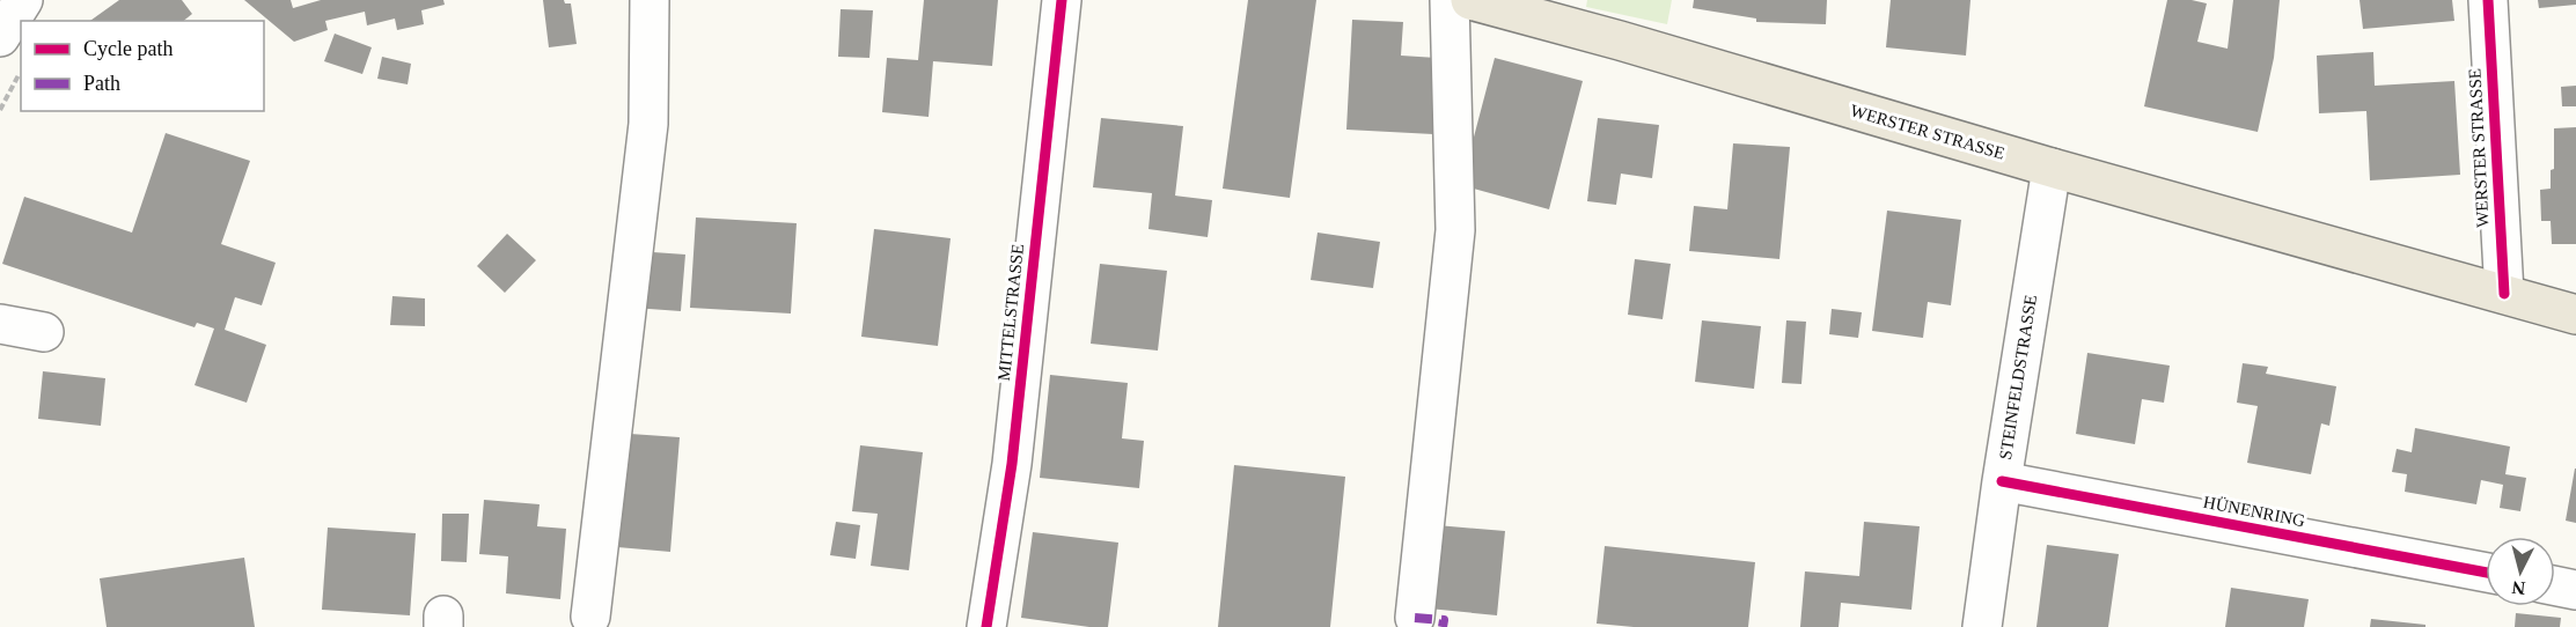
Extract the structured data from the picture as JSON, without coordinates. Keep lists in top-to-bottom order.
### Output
{
  "streets": {
    "main road": ["WERSTER STRASSE"],
    "street": ["MITTELSTRASSE", "STEINFELDSTRASSE", "HÜNENRING"]
  },
  "crossings": [
    ["WERSTER STRASSE", "STEINFELDSTRASSE"],
    ["STEINFELDSTRASSE", "HÜNENRING"]
  ],
  "legend": ["Cycle path", "Path"],
  "north": "bottom"
}
